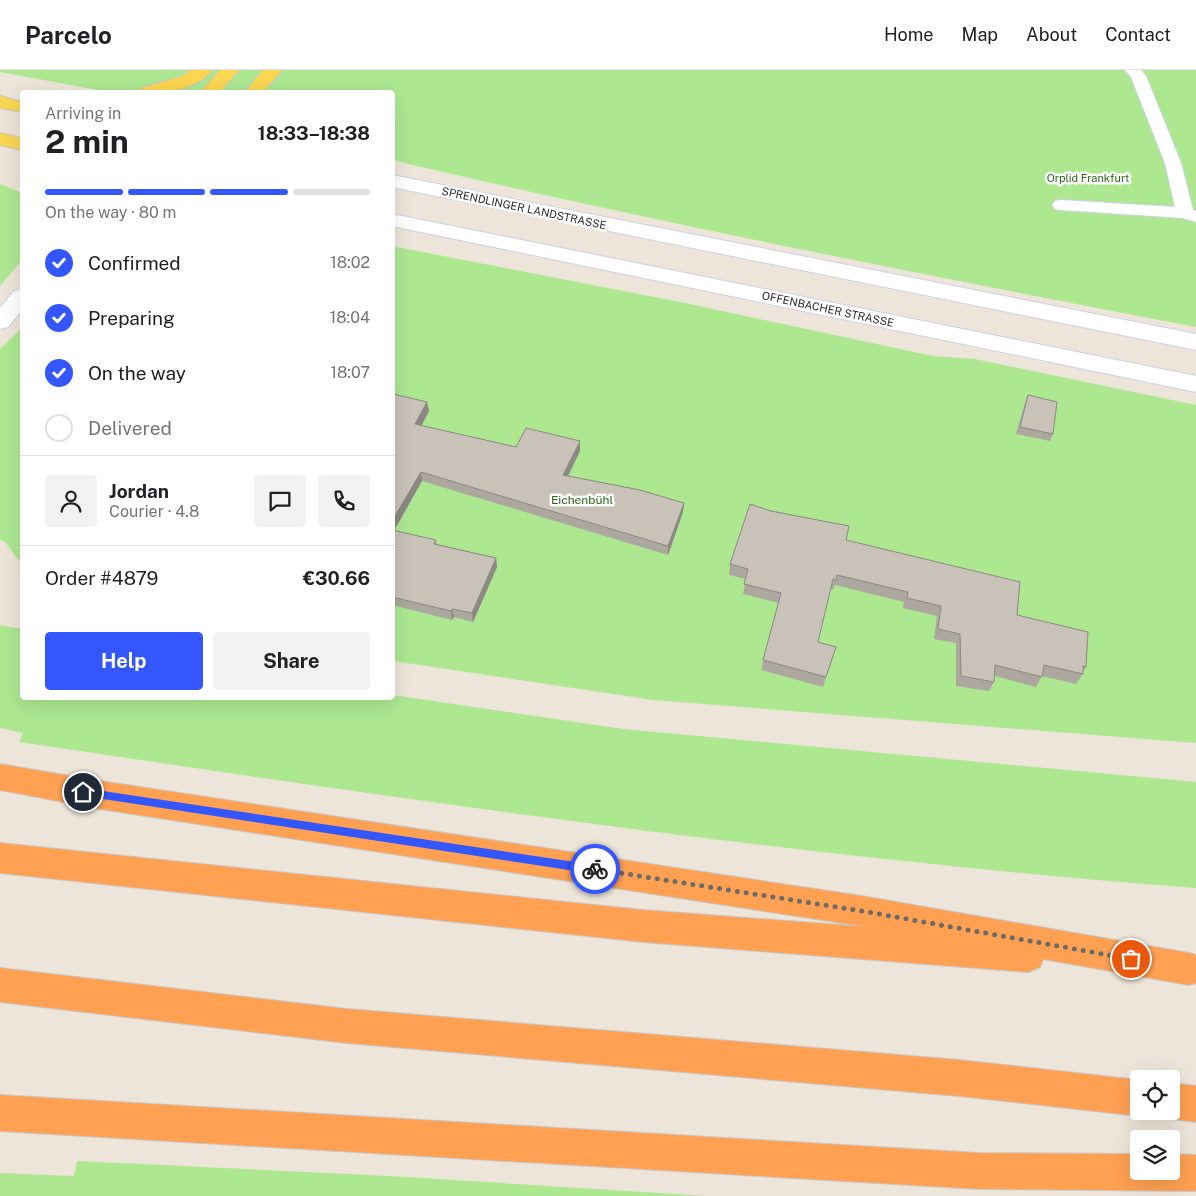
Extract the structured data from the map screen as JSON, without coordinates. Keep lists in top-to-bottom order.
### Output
{
  "streets": {
    "main road": ["SPRENDLINGER LANDSTRASSE", "OFFENBACHER STRASSE"]
  },
  "parks": ["Orplid Frankfurt", "Eichenbühl"],
  "page": {
    "header": "Parcelo",
    "nav": [
      "Home",
      "Map",
      "About",
      "Contact"
    ],
    "heading": ["2 min", "Arriving in", "18:33–18:38"],
    "panel": [
      "Jordan",
      "Courier · 4.8",
      "Order #4879",
      "€30.66"
    ],
    "bar": "On the way · 80 m",
    "list": [
      ["Confirmed", "18:02"],
      ["Preparing", "18:04"],
      ["On the way", "18:07"],
      "Delivered"
    ],
    "buttons": ["Help", "Share"]
  }
}
